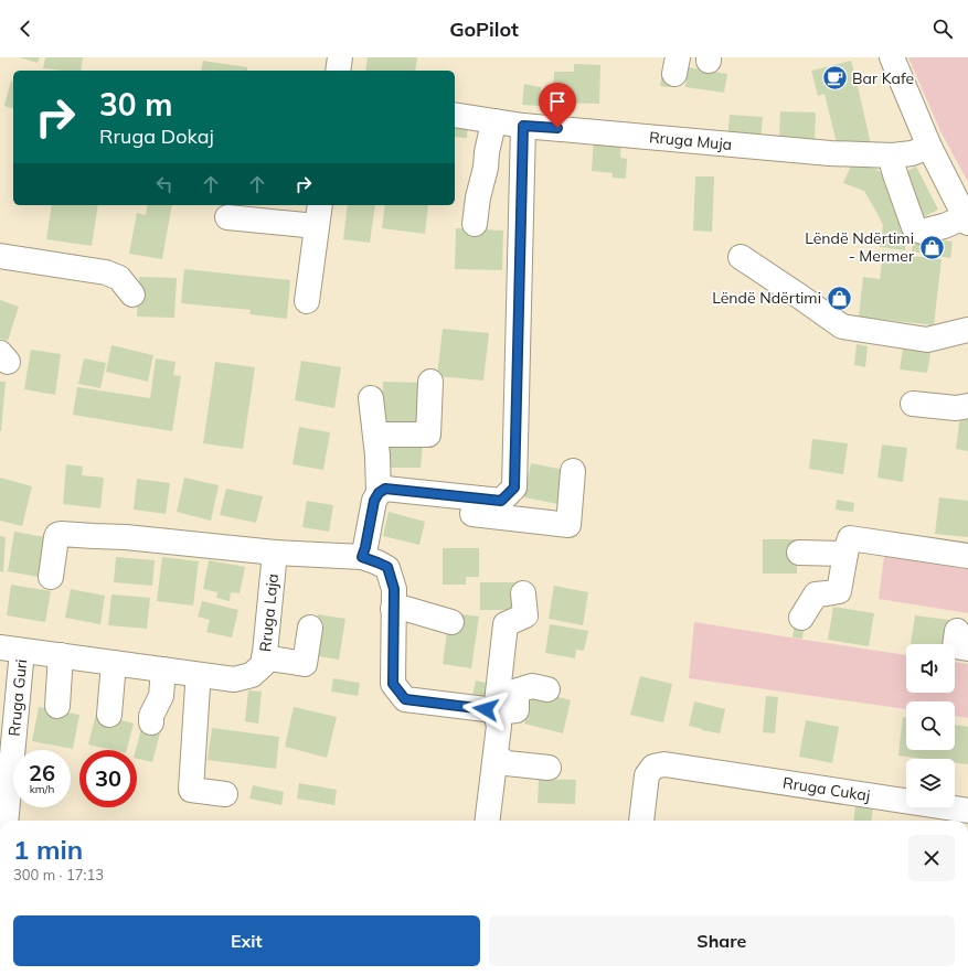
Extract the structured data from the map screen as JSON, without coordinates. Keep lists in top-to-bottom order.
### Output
{
  "streets": {
    "street": [
      "Rruga Muja",
      "Rruga Laja",
      "Rruga Guri",
      "Rruga Cukaj"
    ]
  },
  "crossings": [
    ["Rruga Laja", "Rruga Guri"]
  ],
  "places": {
    "cafe": ["Bar Kafe"],
    "shop": ["Lëndë Ndërtimi - Mermer", "Lëndë Ndërtimi"]
  },
  "page": {
    "header": "GoPilot",
    "turn": ["30 m", "Rruga Dokaj"],
    "speed": "26 km/h",
    "limit": "30",
    "heading": ["1 min", "300 m · 17:13"],
    "buttons": ["Exit", "Share"]
  }
}
